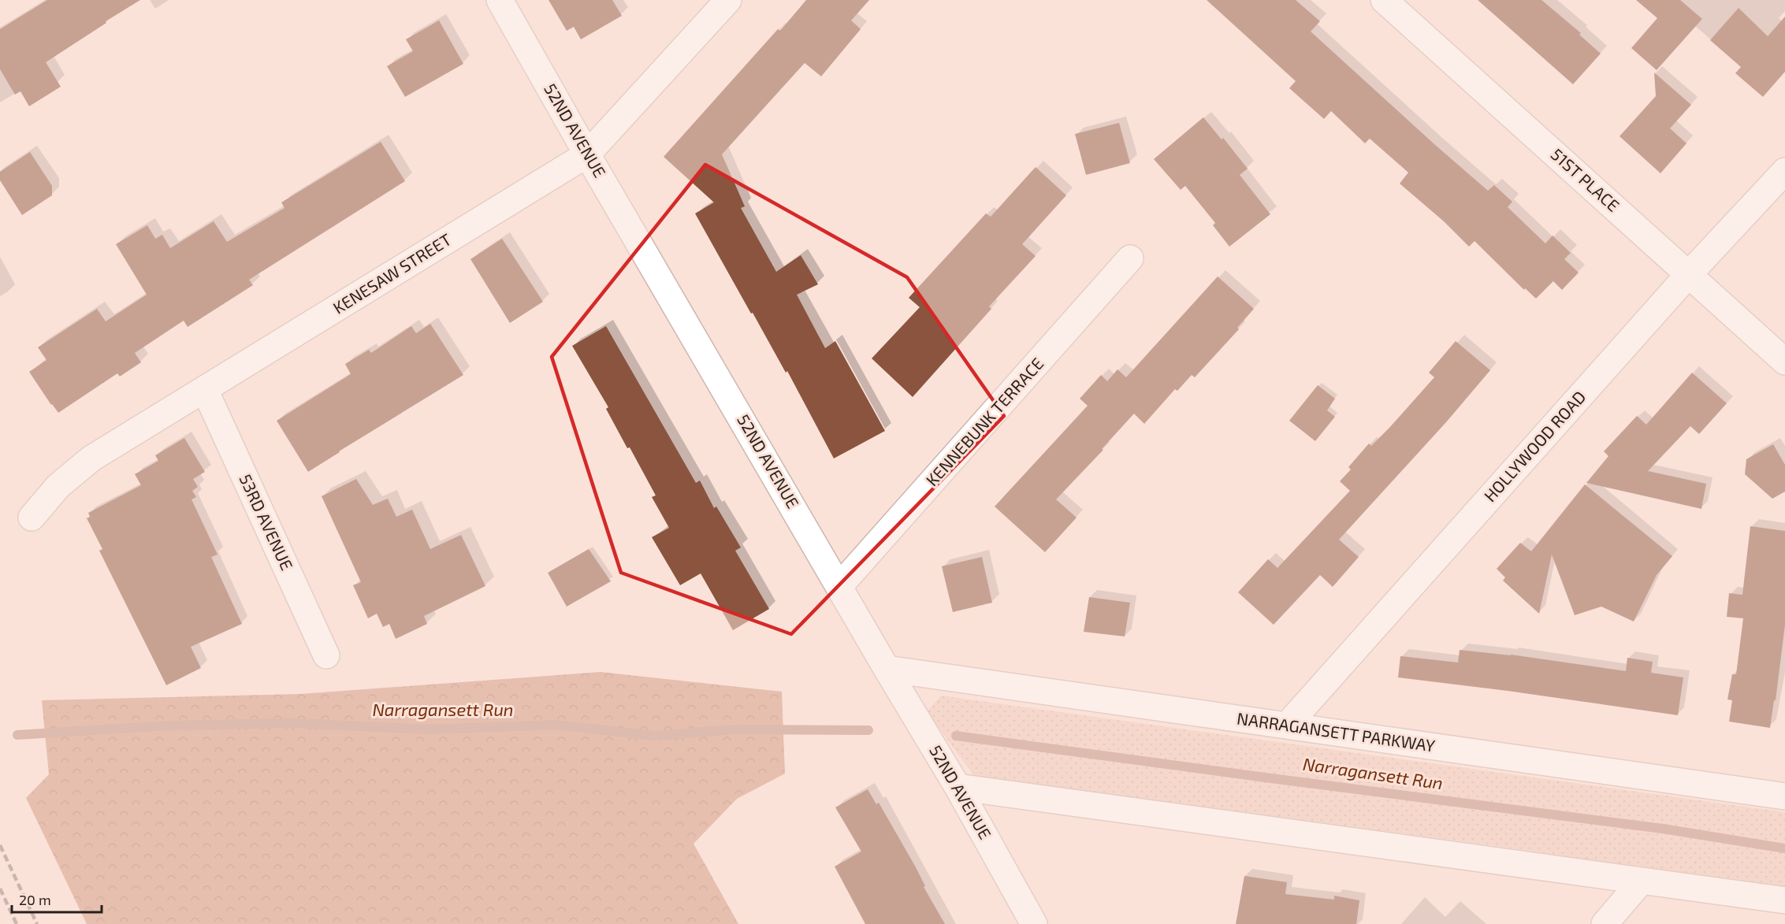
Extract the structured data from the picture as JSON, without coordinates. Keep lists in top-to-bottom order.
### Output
{
  "streets": {
    "street": [
      "52ND AVENUE",
      "51ST PLACE",
      "KENESAW STREET",
      "KENNEBUNK TERRACE",
      "HOLLYWOOD ROAD",
      "53RD AVENUE",
      "NARRAGANSETT PARKWAY"
    ]
  },
  "crossings": [
    ["52ND AVENUE", "KENESAW STREET"],
    ["52ND AVENUE", "KENNEBUNK TERRACE"],
    ["52ND AVENUE", "NARRAGANSETT PARKWAY"],
    ["51ST PLACE", "HOLLYWOOD ROAD"],
    ["KENESAW STREET", "53RD AVENUE"],
    ["HOLLYWOOD ROAD", "NARRAGANSETT PARKWAY"]
  ],
  "water": ["Narragansett Run"],
  "scale_bar": "20 m"
}
